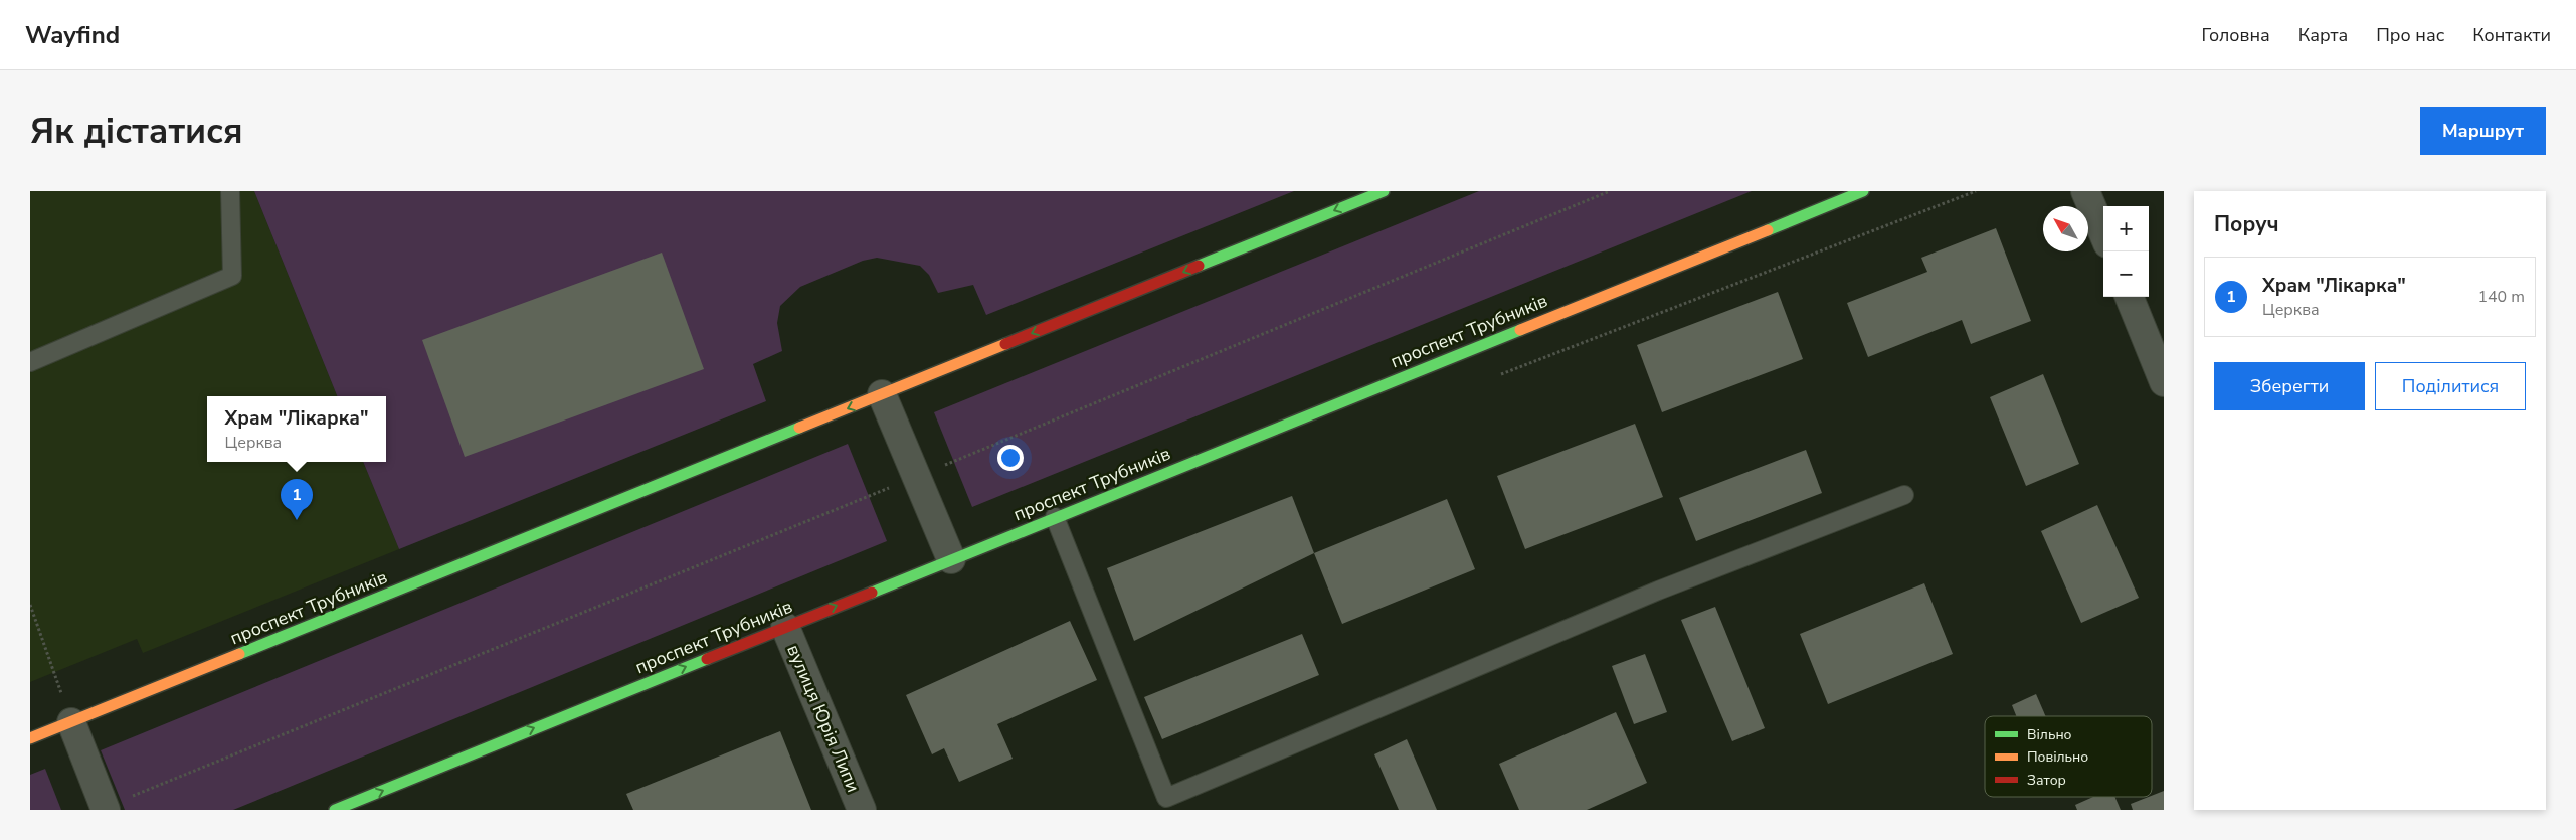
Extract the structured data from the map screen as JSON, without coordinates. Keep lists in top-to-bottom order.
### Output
{
  "streets": {
    "main road": ["проспект Трубників"],
    "street": ["вулиця Юрія Липи"]
  },
  "crossings": [
    ["проспект Трубників", "вулиця Юрія Липи"]
  ],
  "legend": ["Вільно", "Повільно", "Затор"],
  "north": "top left",
  "page": {
    "header": "Wayfind",
    "nav": [
      "Головна",
      "Карта",
      "Про нас",
      "Контакти"
    ],
    "buttons": [
      "Маршрут",
      ["Зберегти", "Поділитися"]
    ],
    "title": "Як дістатися",
    "heading": "Поруч",
    "map_buttons": ["+", "−"],
    "list": [
      {
        "mark": "1",
        "name": "Храм \"Лікарка\"",
        "note": "Церква",
        "value": "140 m"
      }
    ],
    "popup": ["Храм \"Лікарка\"", "Церква"],
    "pins": "1"
  }
}
